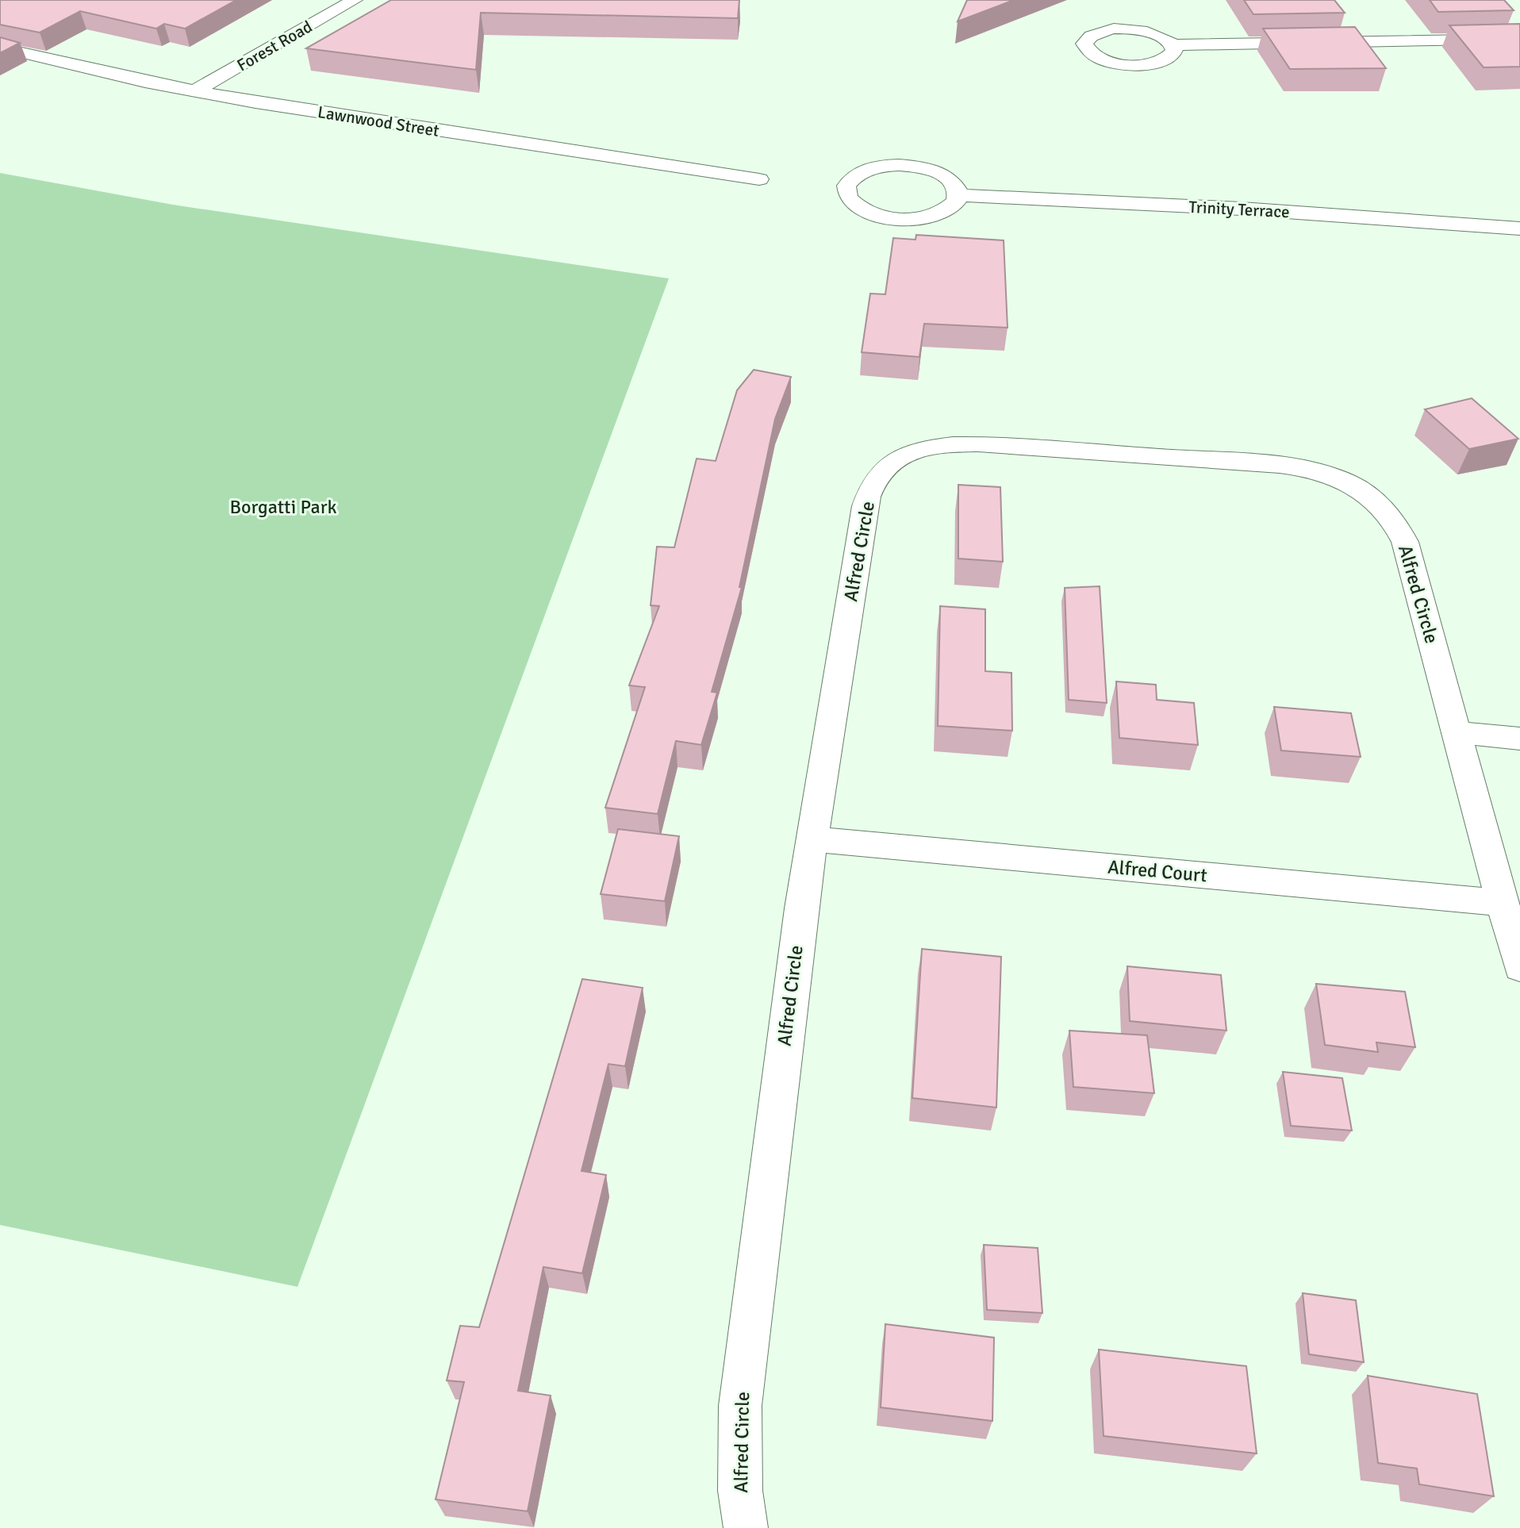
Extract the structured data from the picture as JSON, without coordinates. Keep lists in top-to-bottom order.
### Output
{
  "streets": {
    "street": [
      "Forest Road",
      "Lawnwood Street",
      "Trinity Terrace",
      "Alfred Circle",
      "Alfred Court"
    ]
  },
  "crossings": [
    ["Forest Road", "Lawnwood Street"],
    ["Alfred Circle", "Alfred Court"]
  ],
  "parks": ["Borgatti Park"]
}
